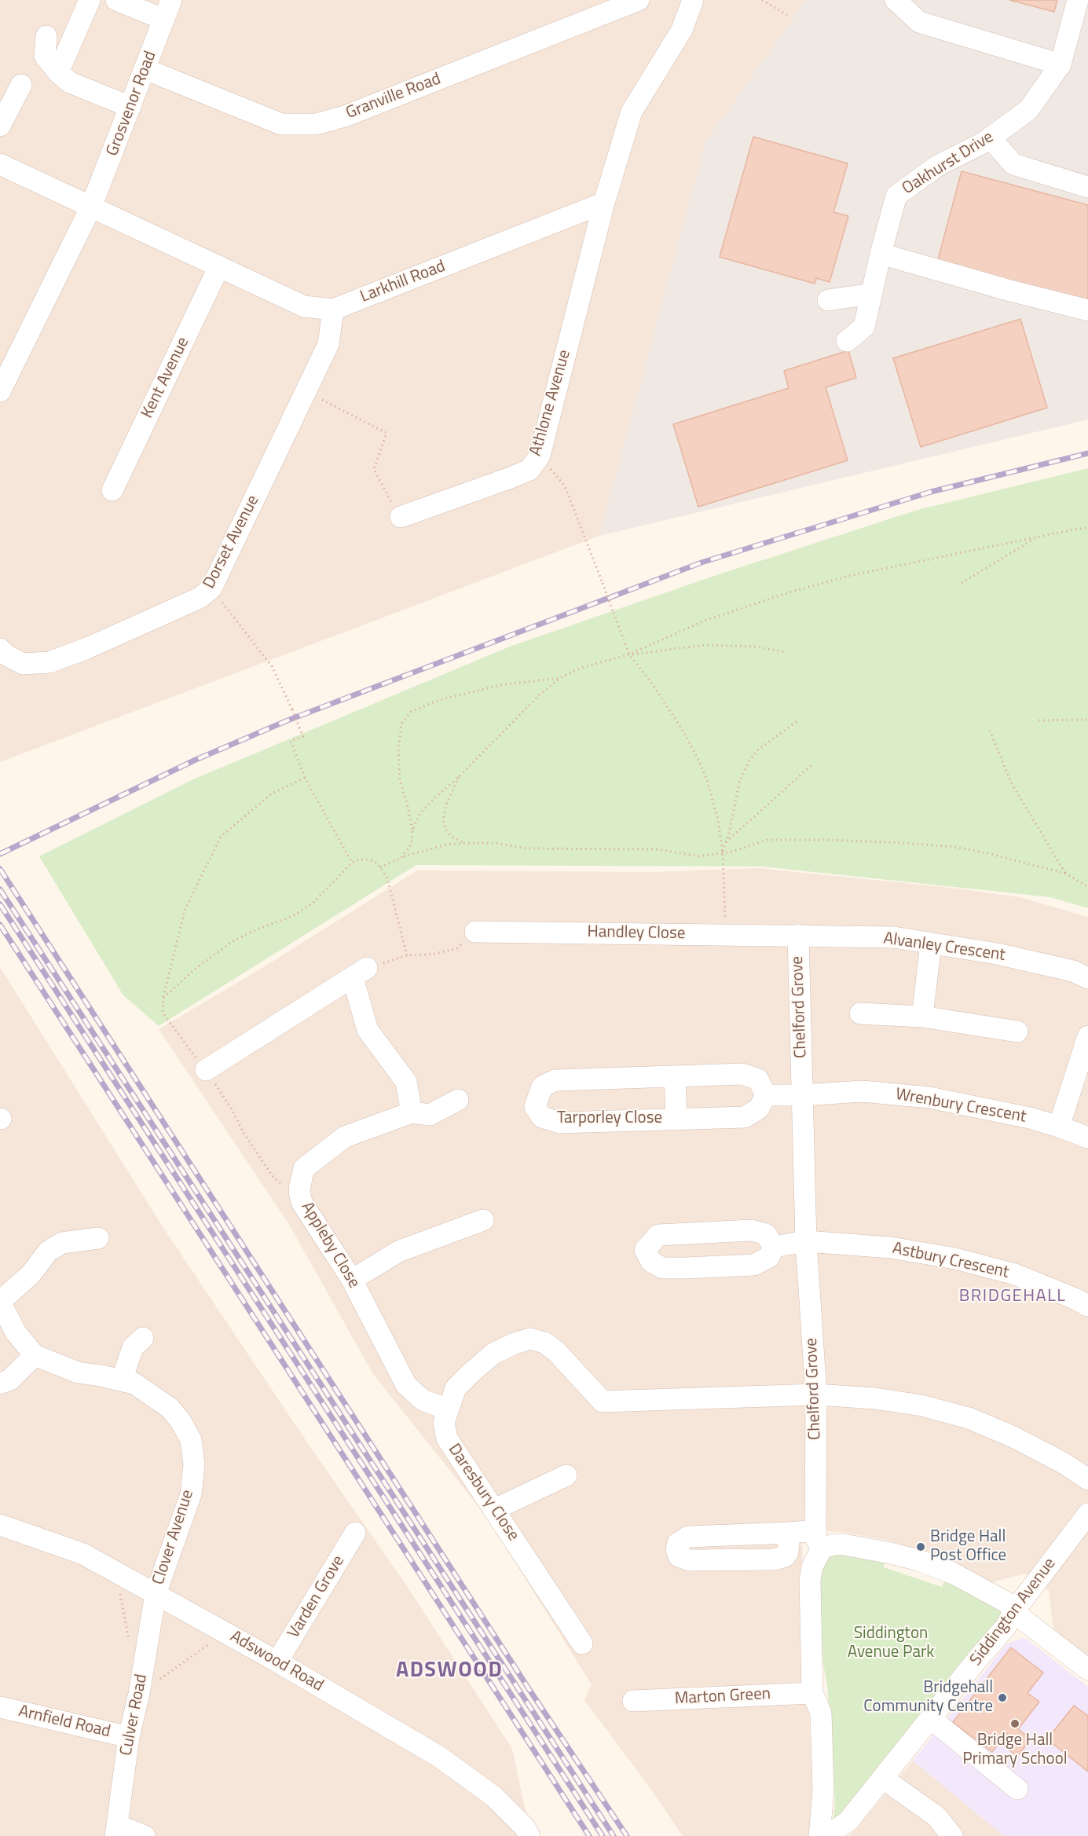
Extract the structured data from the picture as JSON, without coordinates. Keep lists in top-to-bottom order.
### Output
{
  "streets": {
    "street": [
      "Granville Road",
      "Grosvenor Road",
      "Oakhurst Drive",
      "Larkhill Road",
      "Kent Avenue",
      "Athlone Avenue",
      "Dorset Avenue",
      "Handley Close",
      "Alvanley Crescent",
      "Chelford Grove",
      "Wrenbury Crescent",
      "Tarporley Close",
      "Appleby Close",
      "Astbury Crescent",
      "Daresbury Close",
      "Clover Avenue",
      "Varden Grove",
      "Siddington Avenue",
      "Adswood Road",
      "Marton Green",
      "Culver Road",
      "Arnfield Road"
    ]
  },
  "crossings": [
    ["Granville Road", "Grosvenor Road"],
    ["Grosvenor Road", "Larkhill Road"],
    ["Larkhill Road", "Kent Avenue"],
    ["Larkhill Road", "Athlone Avenue"],
    ["Larkhill Road", "Dorset Avenue"],
    ["Handley Close", "Alvanley Crescent"],
    ["Handley Close", "Chelford Grove"],
    ["Alvanley Crescent", "Chelford Grove"],
    ["Chelford Grove", "Wrenbury Crescent"],
    ["Chelford Grove", "Astbury Crescent"],
    ["Chelford Grove", "Daresbury Close"],
    ["Chelford Grove", "Marton Green"],
    ["Appleby Close", "Daresbury Close"],
    ["Clover Avenue", "Adswood Road"],
    ["Clover Avenue", "Culver Road"],
    ["Varden Grove", "Adswood Road"],
    ["Adswood Road", "Culver Road"],
    ["Culver Road", "Arnfield Road"]
  ],
  "districts": ["BRIDGEHALL", "ADSWOOD"],
  "parks": ["Siddington Avenue Park"],
  "places": ["Bridge Hall Post Office", "Bridgehall Community Centre", "Bridge Hall Primary School"]
}
